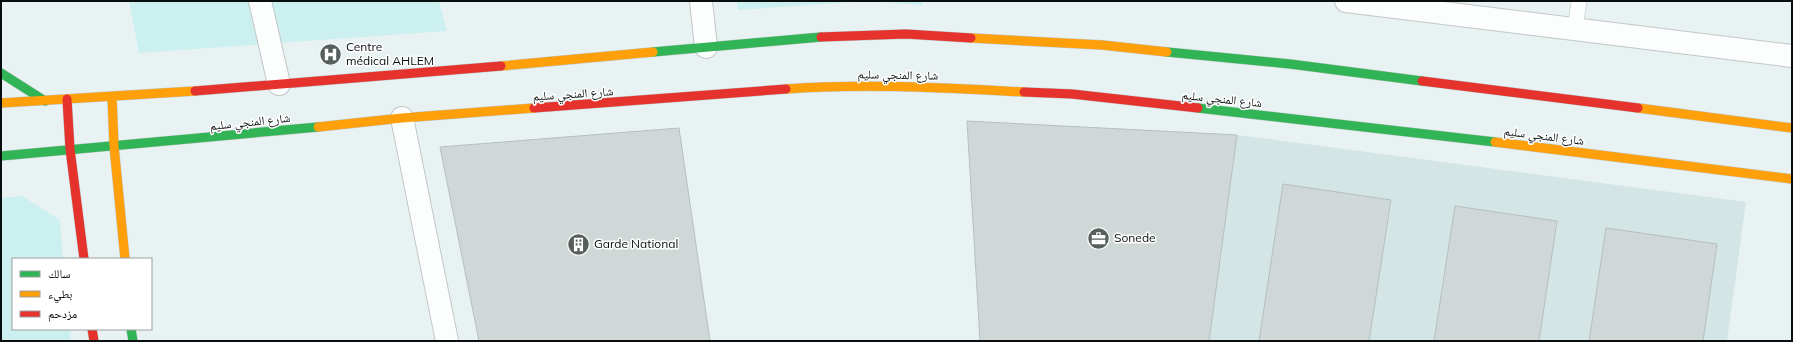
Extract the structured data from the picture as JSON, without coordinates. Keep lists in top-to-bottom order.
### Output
{
  "streets": {
    "main road": ["شارع المنجي سليم"]
  },
  "places": {
    "hospital": ["Centre médical AHLEM"],
    "office": ["Sonede"],
    "building": ["Garde National"]
  },
  "legend": ["سالك", "بطيء", "مزدحم"]
}
